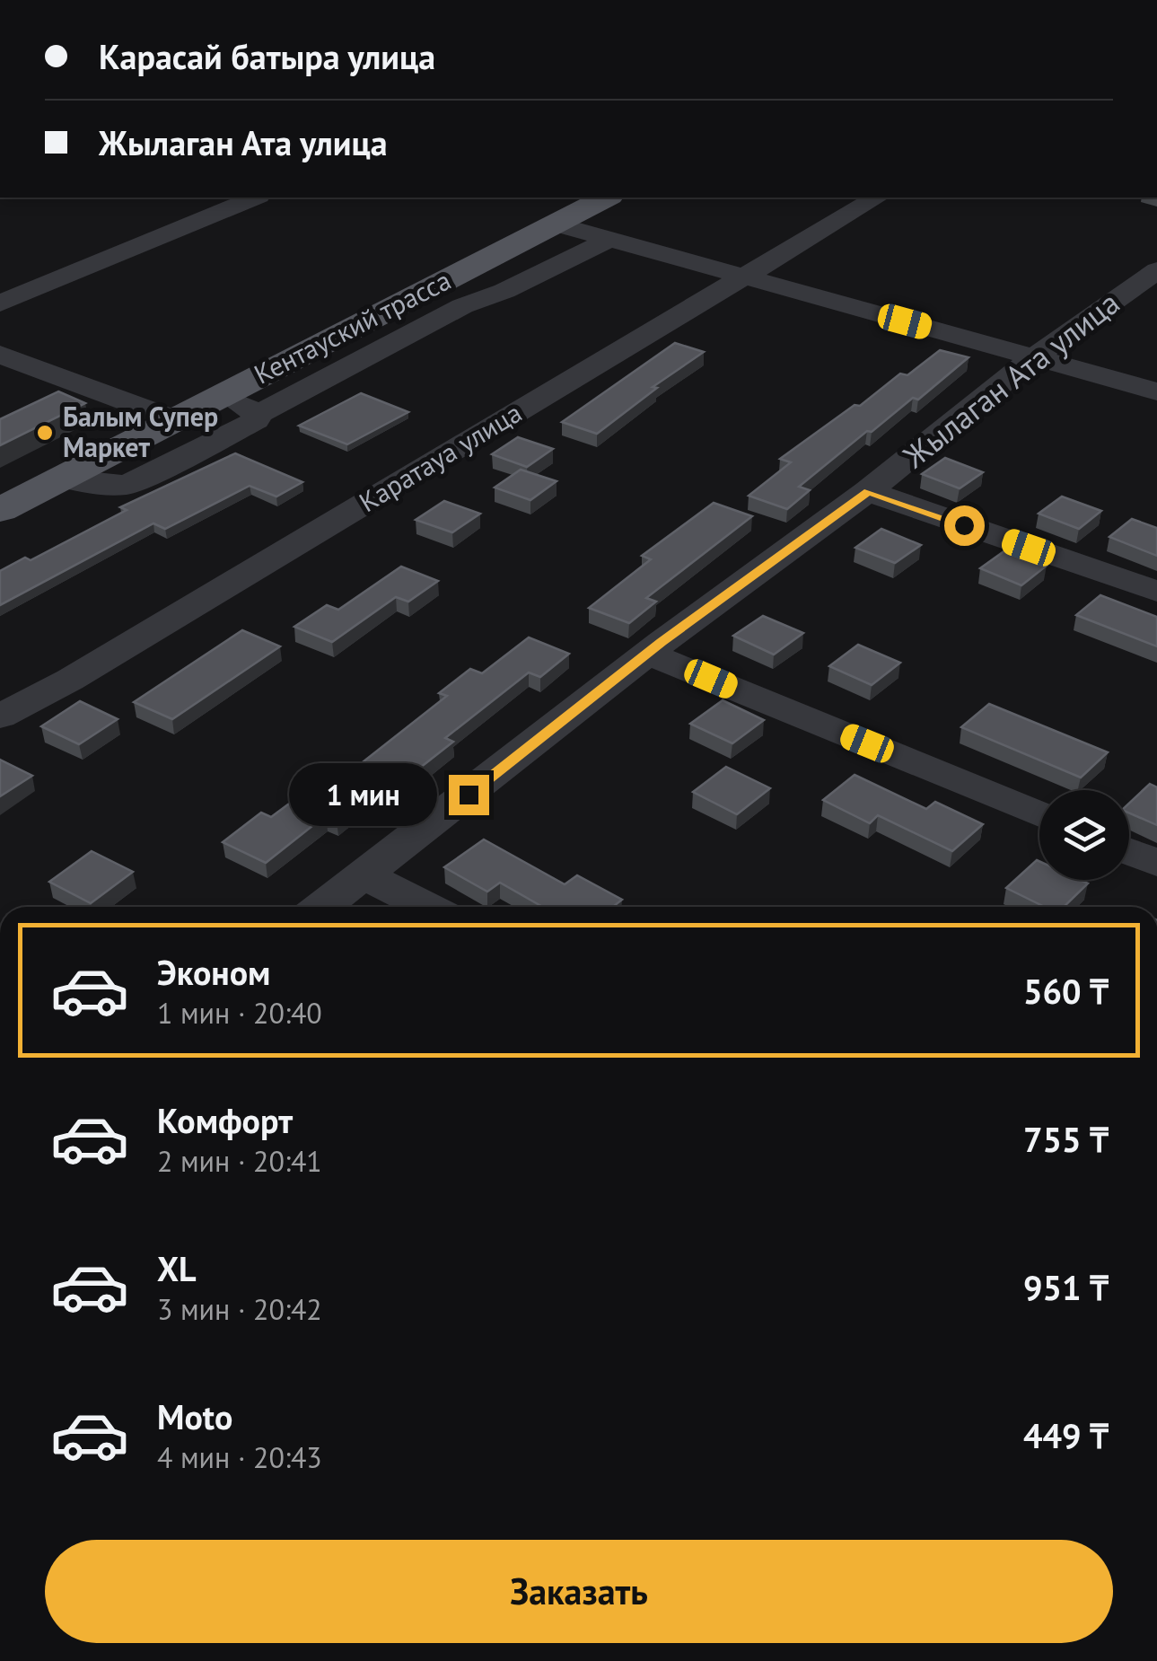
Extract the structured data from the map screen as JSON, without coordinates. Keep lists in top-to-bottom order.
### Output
{
  "streets": {
    "main road": ["Кентауский трасса"],
    "street": ["Жылаган Ата улица", "Каратауа улица"]
  },
  "places": ["Балым Супер Маркет"],
  "page": {
    "banner": ["Карасай батыра улица", "Жылаган Ата улица"],
    "bubble": "1 мин",
    "list": [
      {
        "name": "Эконом",
        "note": "1 мин · 20:40",
        "value": "560 ₸"
      },
      {
        "name": "Комфорт",
        "note": "2 мин · 20:41",
        "value": "755 ₸"
      },
      {
        "name": "XL",
        "note": "3 мин · 20:42",
        "value": "951 ₸"
      },
      {
        "name": "Moto",
        "note": "4 мин · 20:43",
        "value": "449 ₸"
      }
    ],
    "buttons": "Заказать"
  }
}
